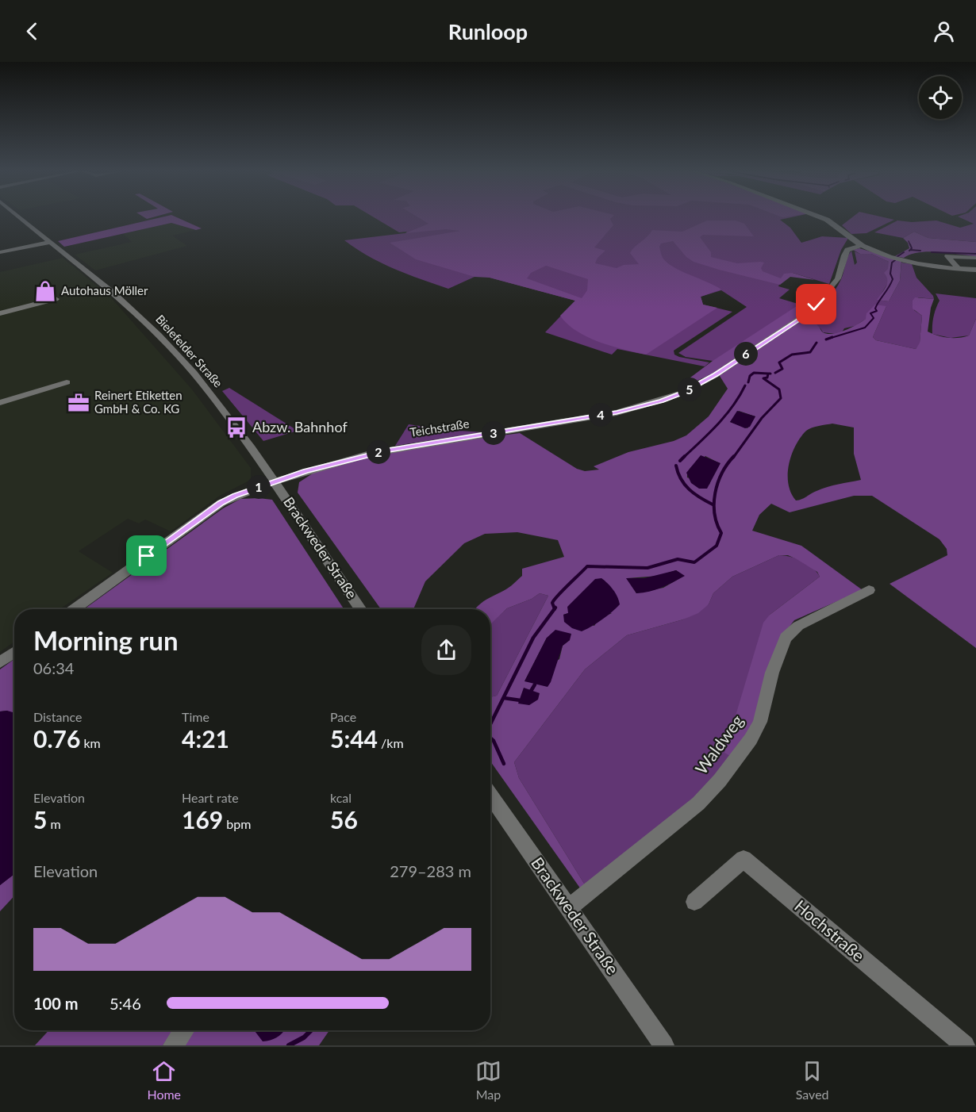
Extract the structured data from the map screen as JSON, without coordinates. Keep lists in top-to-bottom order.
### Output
{
  "streets": {
    "street": [
      "Bielefelder Straße",
      "Teichstraße",
      "Brackweder Straße",
      "Waldweg",
      "Hochstraße"
    ]
  },
  "crossings": [
    ["Bielefelder Straße", "Teichstraße"],
    ["Bielefelder Straße", "Brackweder Straße"],
    ["Teichstraße", "Brackweder Straße"],
    ["Brackweder Straße", "Waldweg"]
  ],
  "places": {
    "shop": ["Autohaus Möller"],
    "office": ["Reinert Etiketten GmbH & Co. KG"],
    "bus stop": ["Abzw. Bahnhof"]
  },
  "page": {
    "header": "Runloop",
    "pins": [
      "6",
      "5",
      "4",
      "3",
      "2",
      "1"
    ],
    "heading": ["Morning run", "06:34"],
    "stats": [
      ["Distance", "0.76 km"],
      ["Time", "4:21"],
      ["Pace", "5:44 /km"],
      ["Elevation", "5 m"],
      ["Heart rate", "169 bpm"],
      ["kcal", "56"]
    ],
    "chart": ["Elevation", "279–283 m"],
    "list": [
      {
        "name": "100 m",
        "note": "5:46"
      }
    ],
    "tabs": ["Home", "Map", "Saved"]
  }
}
